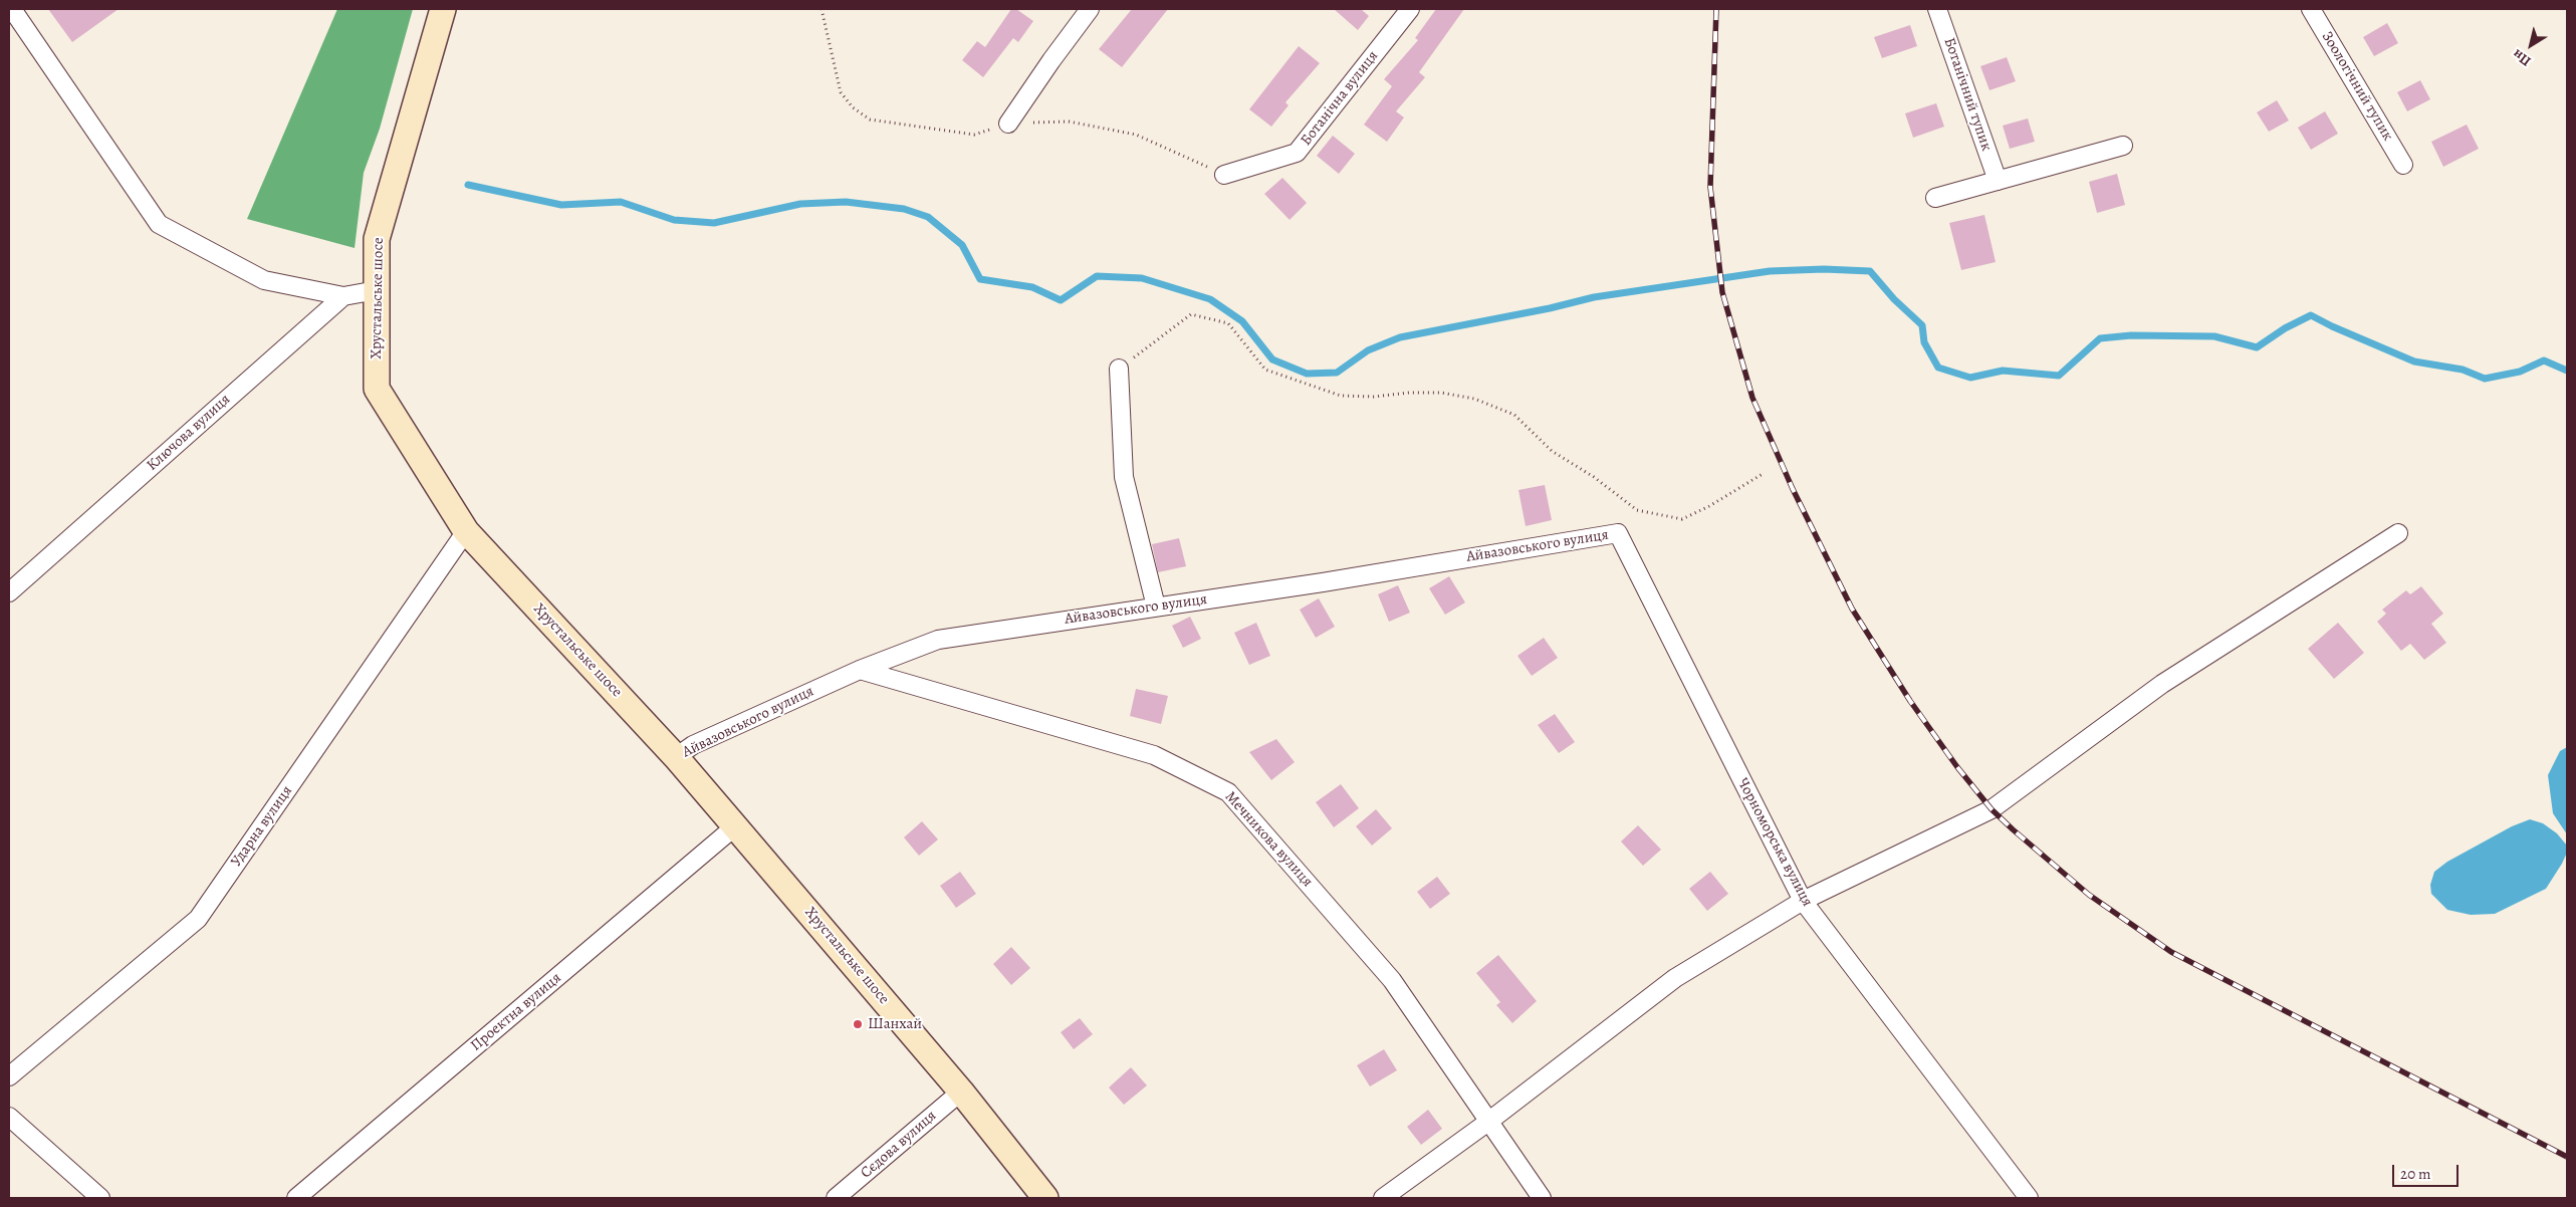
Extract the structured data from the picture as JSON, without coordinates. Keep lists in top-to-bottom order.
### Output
{
  "streets": {
    "street": [
      "Зоологічний тупик",
      "Ботанічний тупик",
      "Ботанічна вулиця",
      "Хрустальське шосе",
      "Ключова вулиця",
      "Айвазовського вулиця",
      "Ударна вулиця",
      "Мечникова вулиця",
      "Чорноморська вулиця",
      "Проектна вулиця",
      "Сєдова вулиця"
    ]
  },
  "crossings": [
    ["Хрустальське шосе", "Айвазовського вулиця"],
    ["Хрустальське шосе", "Ударна вулиця"],
    ["Хрустальське шосе", "Проектна вулиця"],
    ["Хрустальське шосе", "Сєдова вулиця"],
    ["Айвазовського вулиця", "Мечникова вулиця"],
    ["Айвазовського вулиця", "Чорноморська вулиця"]
  ],
  "places": ["Шанхай"],
  "scale_bar": "20 m",
  "north": "bottom left"
}
